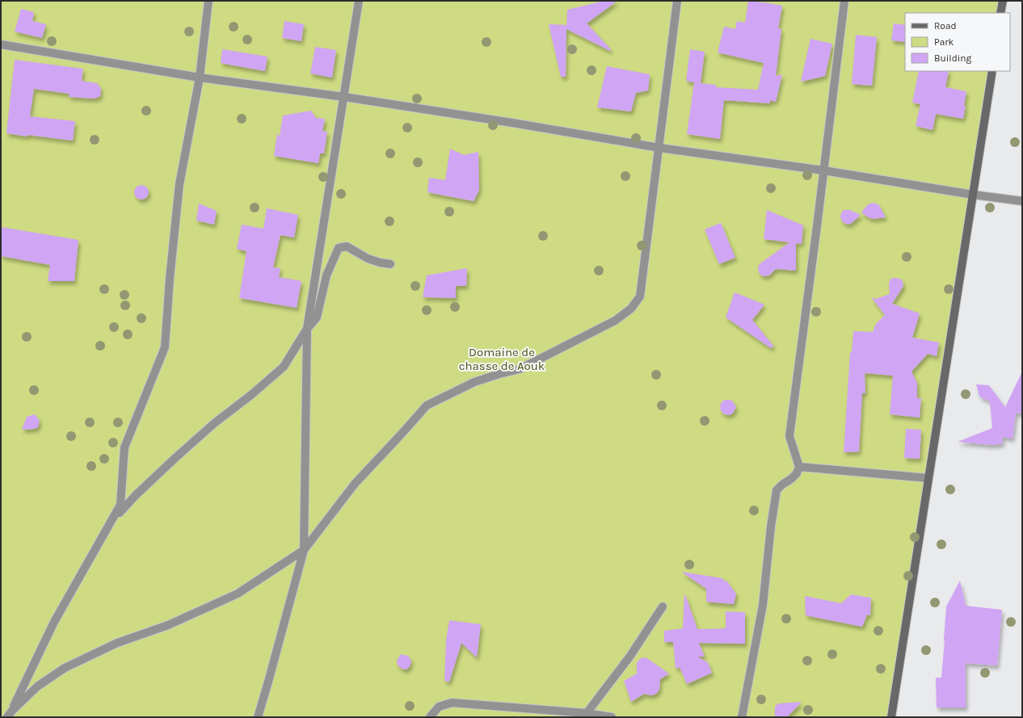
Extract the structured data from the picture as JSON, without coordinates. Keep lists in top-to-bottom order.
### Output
{
  "parks": ["Domaine de chasse de Aouk"],
  "legend": ["Road", "Park", "Building"]
}
